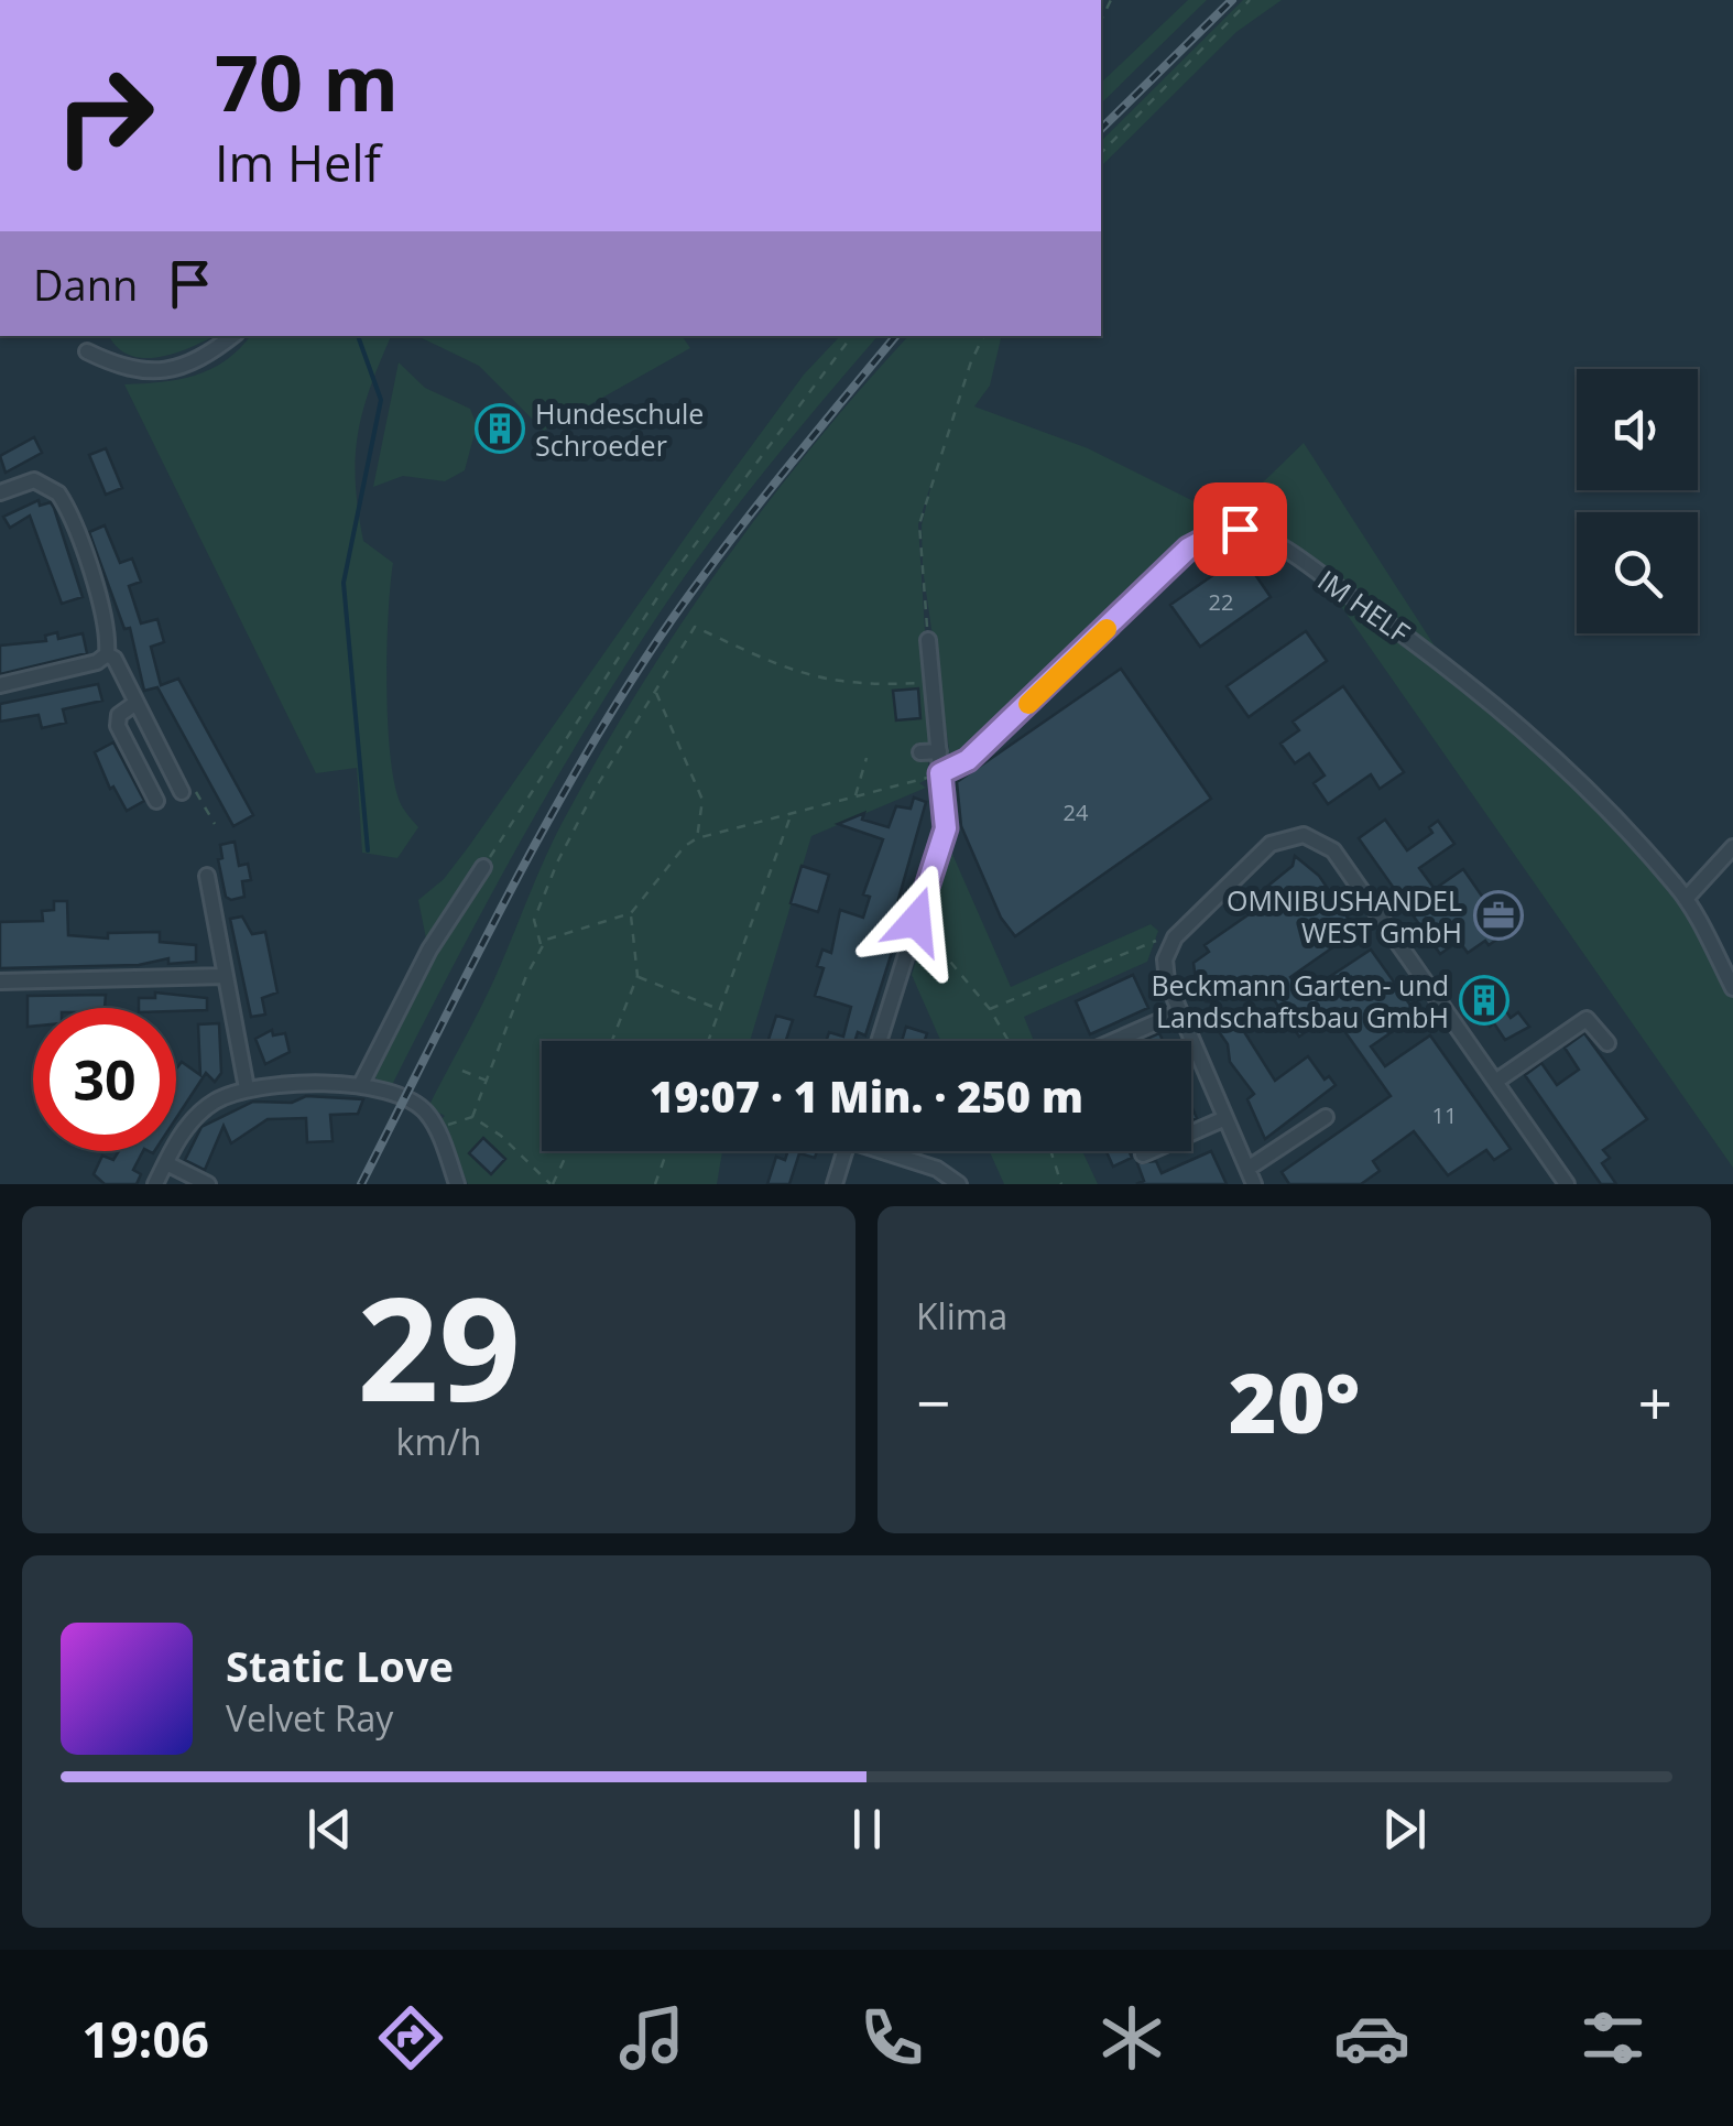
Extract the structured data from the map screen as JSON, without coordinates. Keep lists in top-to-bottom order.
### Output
{
  "streets": {
    "street": ["IM HELF"]
  },
  "places": {
    "building": ["Hundeschule Schroeder", "Beckmann Garten- und Landschaftsbau GmbH"],
    "office": ["OMNIBUSHANDEL WEST GmbH"]
  },
  "house_numbers": ["22", "24", "11"],
  "page": {
    "turn": ["70 m", "Im Helf"],
    "then": "Dann",
    "limit": "30",
    "trip": "19:07 · 1 Min. · 250 m",
    "tile": [
      ["29", "km/h"],
      "Klima"
    ],
    "heat": ["−", "20°", "+"],
    "song": ["Static Love", "Velvet Ray"],
    "tabs": "19:06"
  }
}
